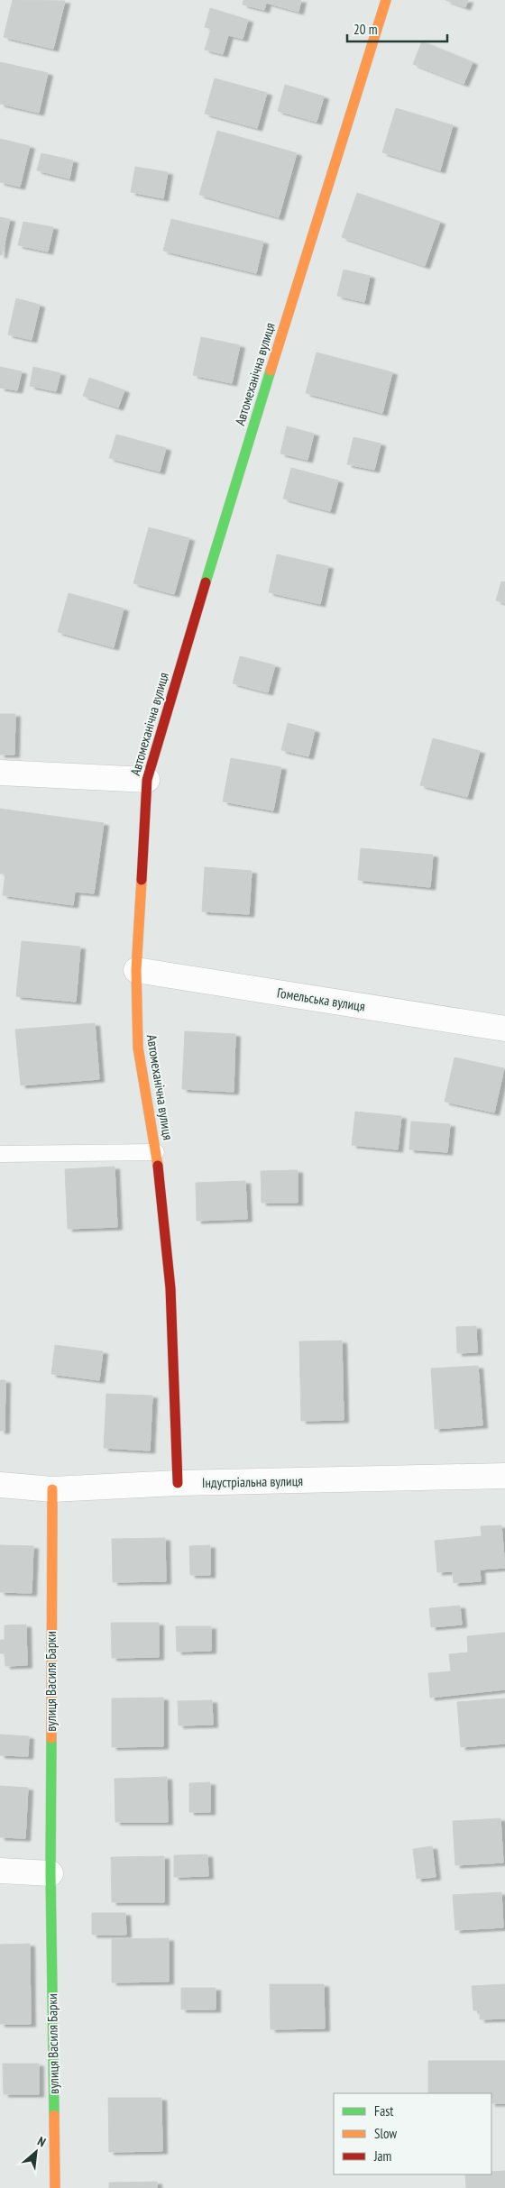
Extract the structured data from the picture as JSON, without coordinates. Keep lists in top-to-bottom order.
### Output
{
  "streets": {
    "street": [
      "Автомеханічна вулиця",
      "Гомельська вулиця",
      "Індустріальна вулиця",
      "вулиця Василя Барки"
    ]
  },
  "crossings": [
    ["Автомеханічна вулиця", "Гомельська вулиця"],
    ["Автомеханічна вулиця", "Індустріальна вулиця"],
    ["Індустріальна вулиця", "вулиця Василя Барки"]
  ],
  "legend": ["Fast", "Slow", "Jam"],
  "scale_bar": "20 m",
  "north": "top right"
}
